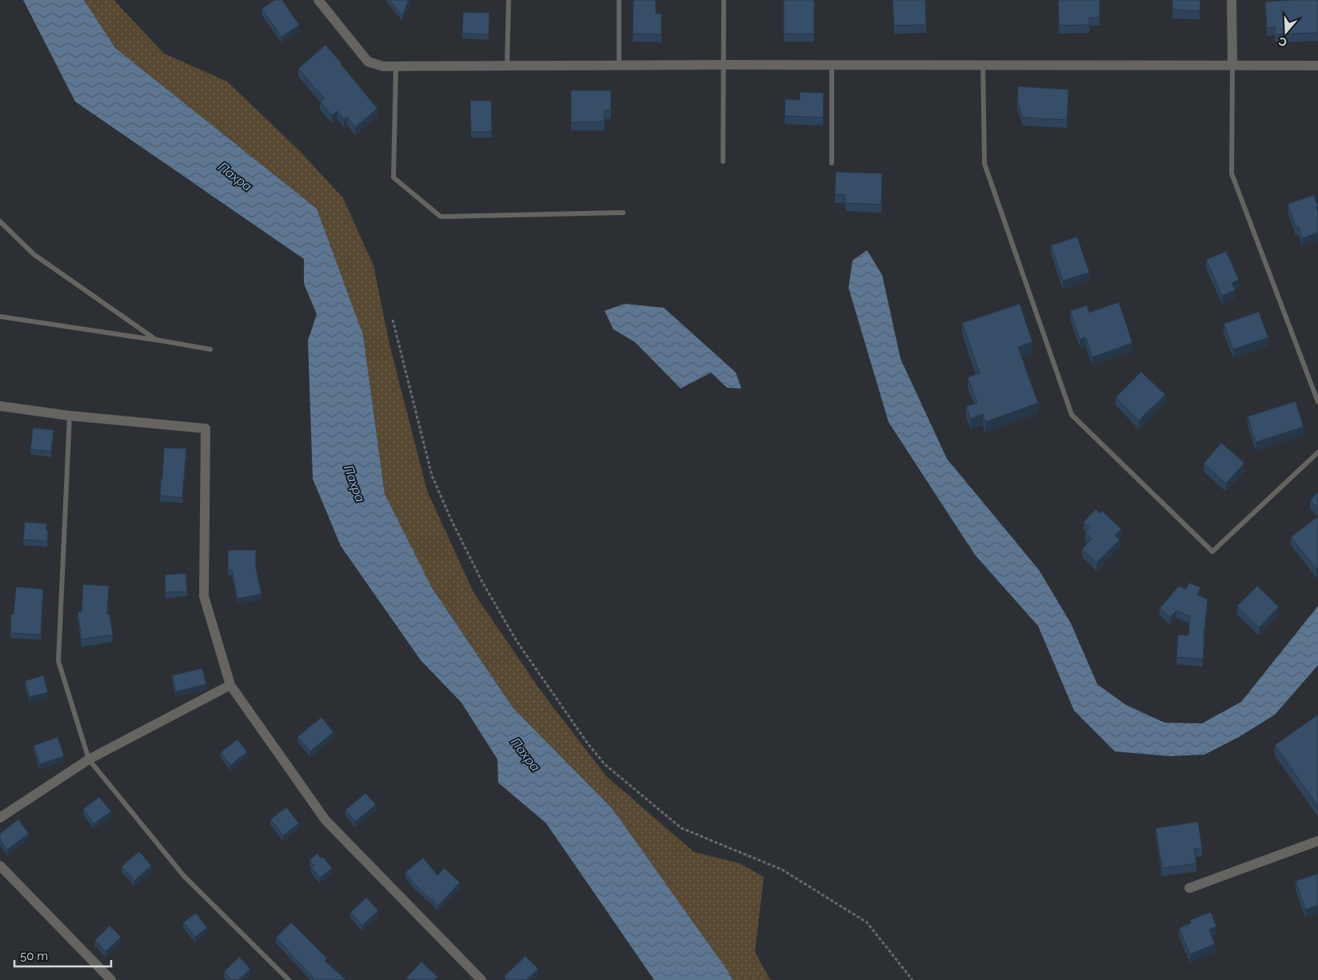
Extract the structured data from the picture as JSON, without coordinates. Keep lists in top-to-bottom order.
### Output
{
  "water": ["Пахра"],
  "scale_bar": "50 m",
  "north": "bottom"
}
